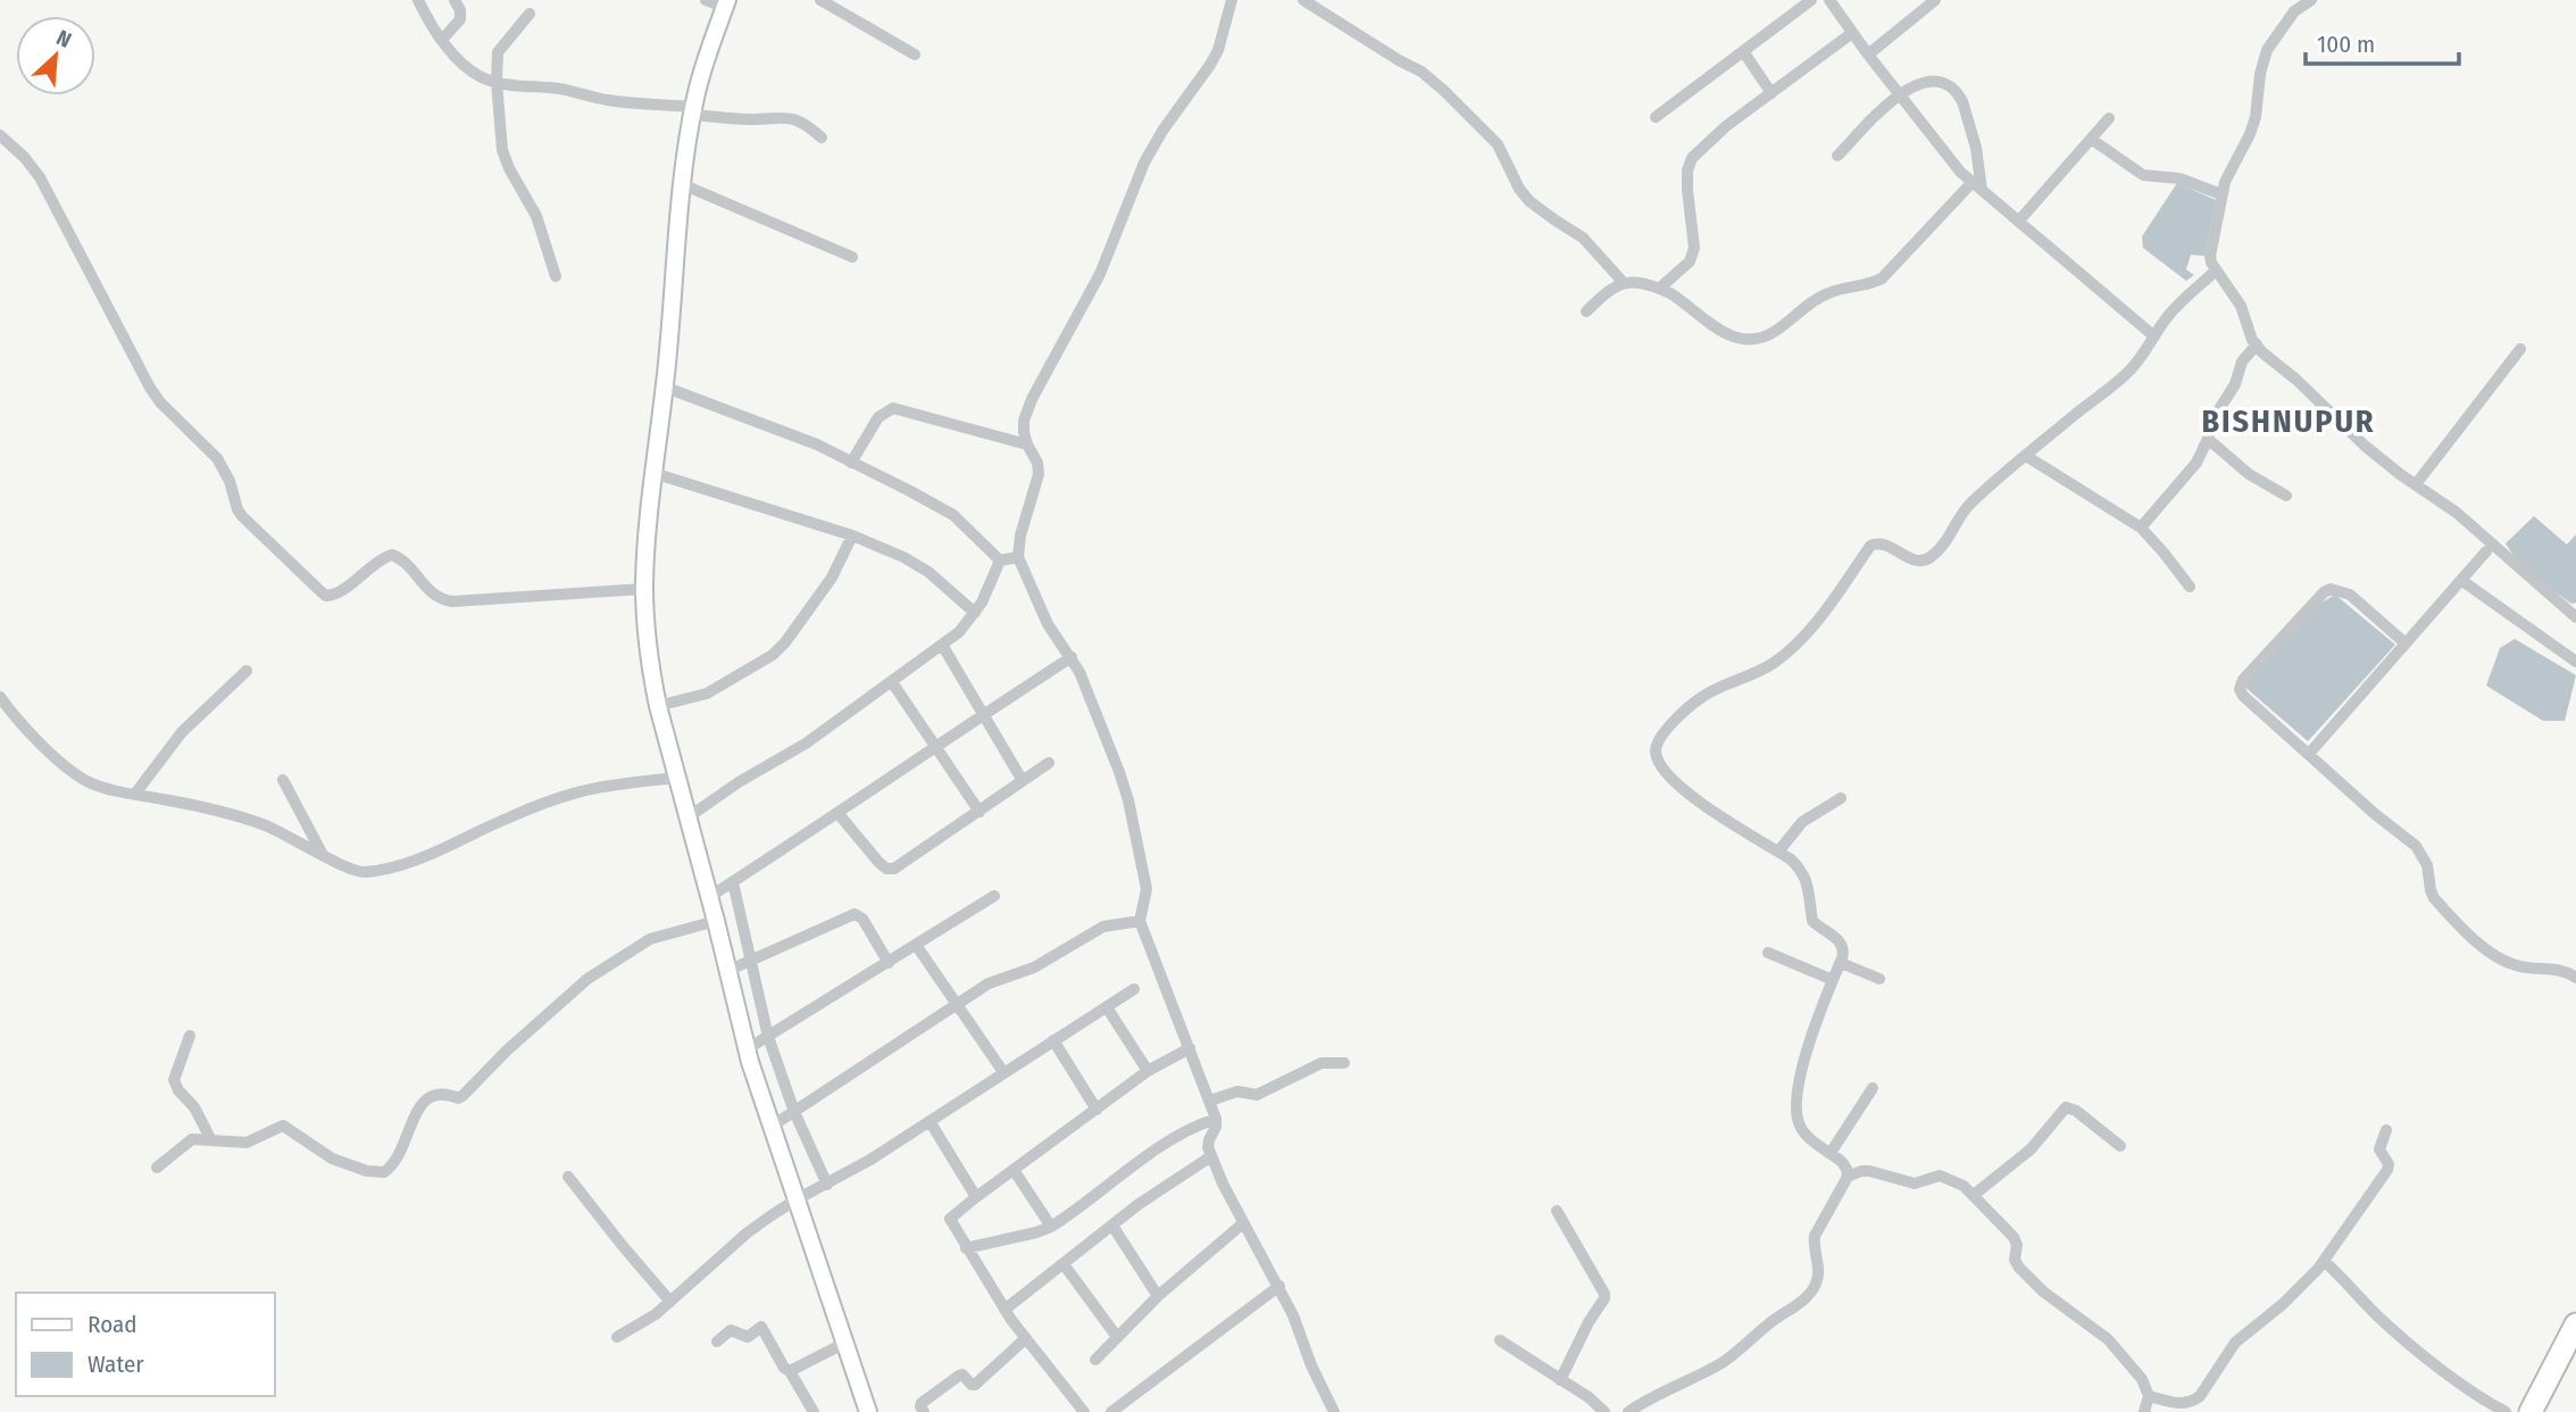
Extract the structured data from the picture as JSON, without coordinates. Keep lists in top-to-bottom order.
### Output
{
  "districts": ["BISHNUPUR"],
  "legend": ["Road", "Water"],
  "scale_bar": "100 m",
  "north": "top right"
}
